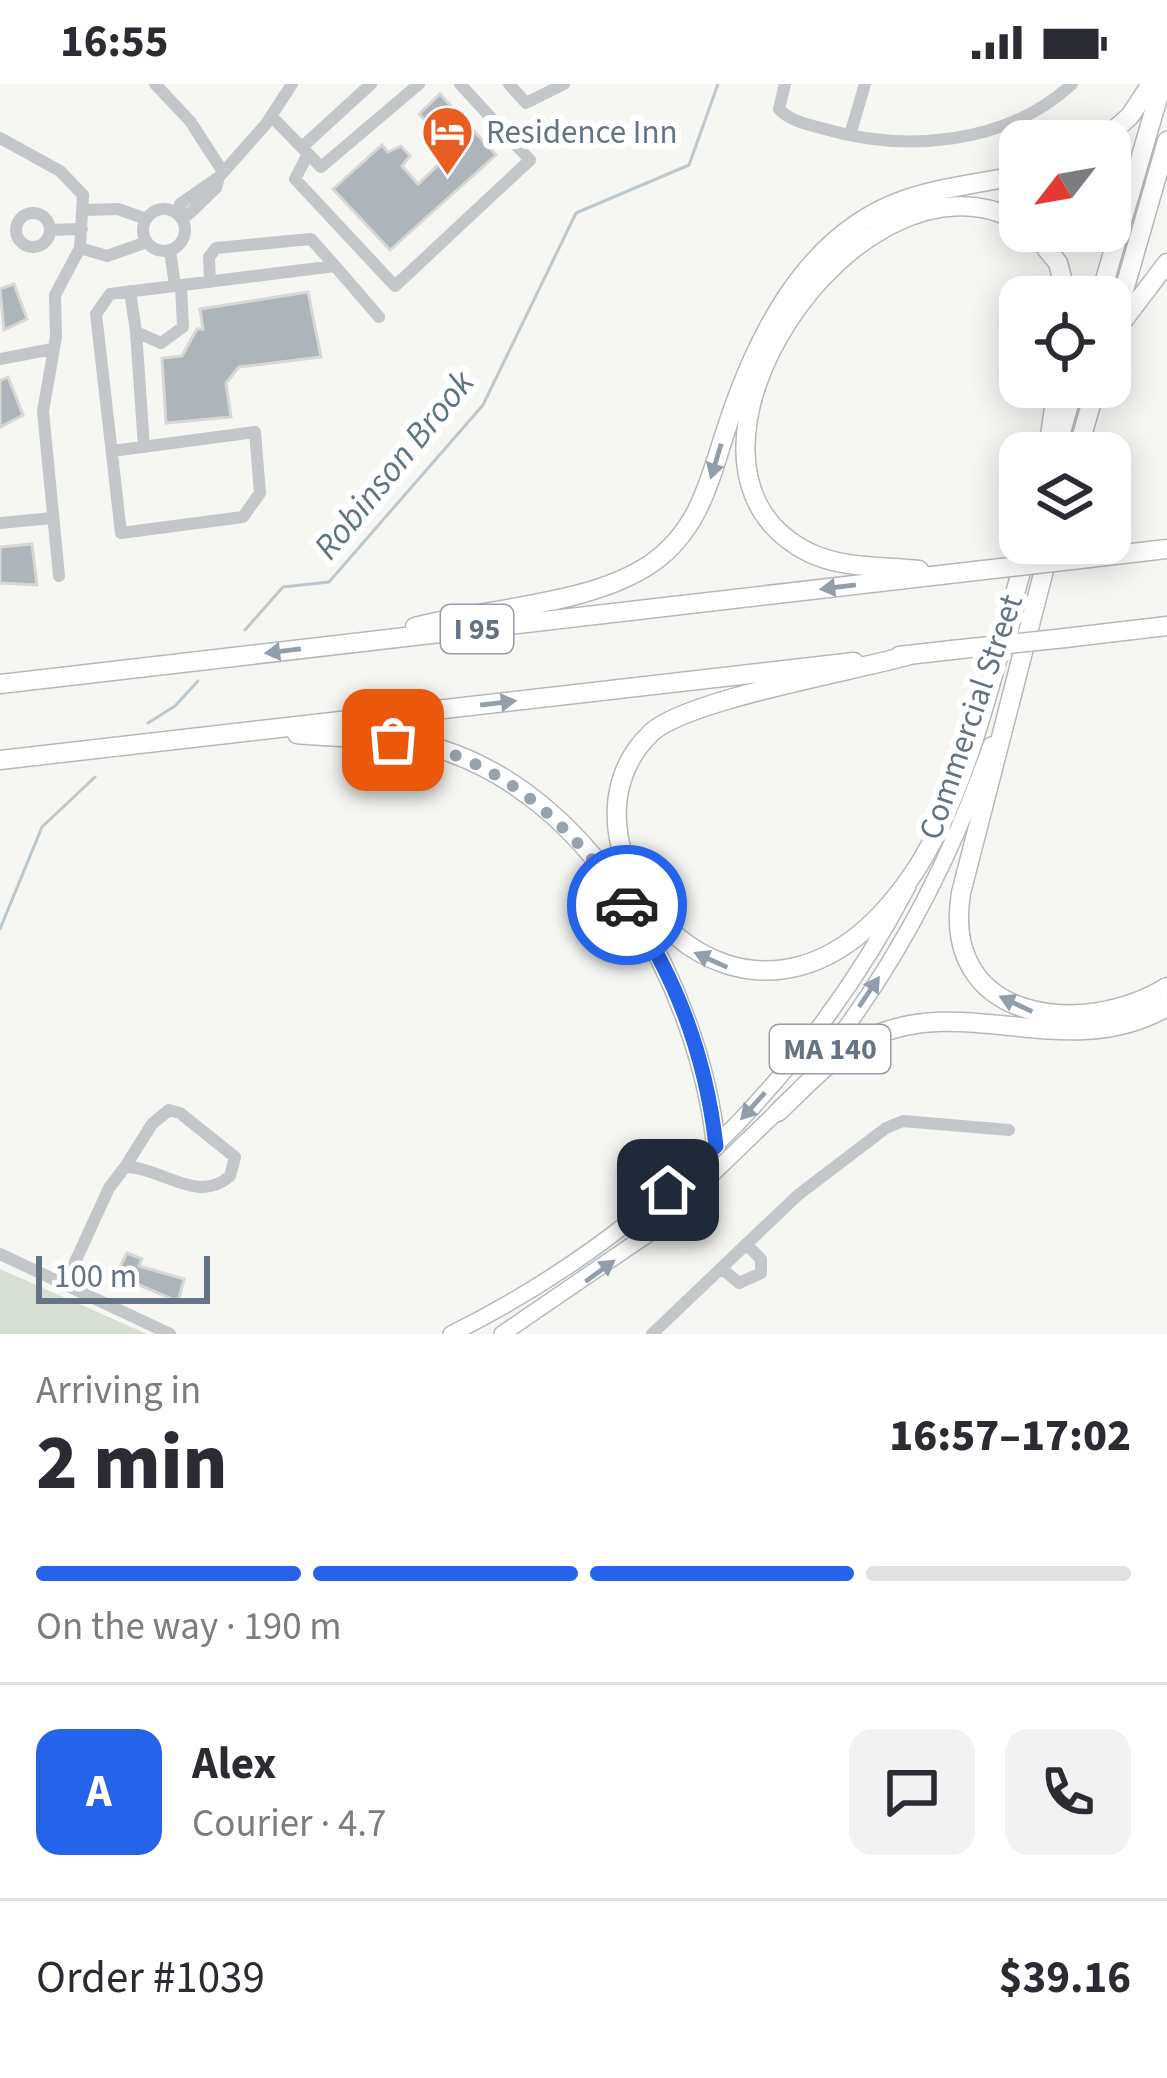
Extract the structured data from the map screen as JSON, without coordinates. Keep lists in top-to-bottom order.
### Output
{
  "streets": {
    "highway": ["I 95", "Commercial Street", "MA 140"]
  },
  "water": ["Robinson Brook"],
  "places": {
    "hotel": ["Residence Inn"]
  },
  "scale_bar": "100 m",
  "north": "bottom left",
  "page": {
    "status": "16:55",
    "scale": "100 m",
    "heading": ["2 min", "Arriving in", "16:57–17:02"],
    "panel": [
      "Alex",
      "Courier · 4.7",
      "Order #1039",
      "$39.16"
    ],
    "bar": "On the way · 190 m",
    "round": "A"
  }
}
